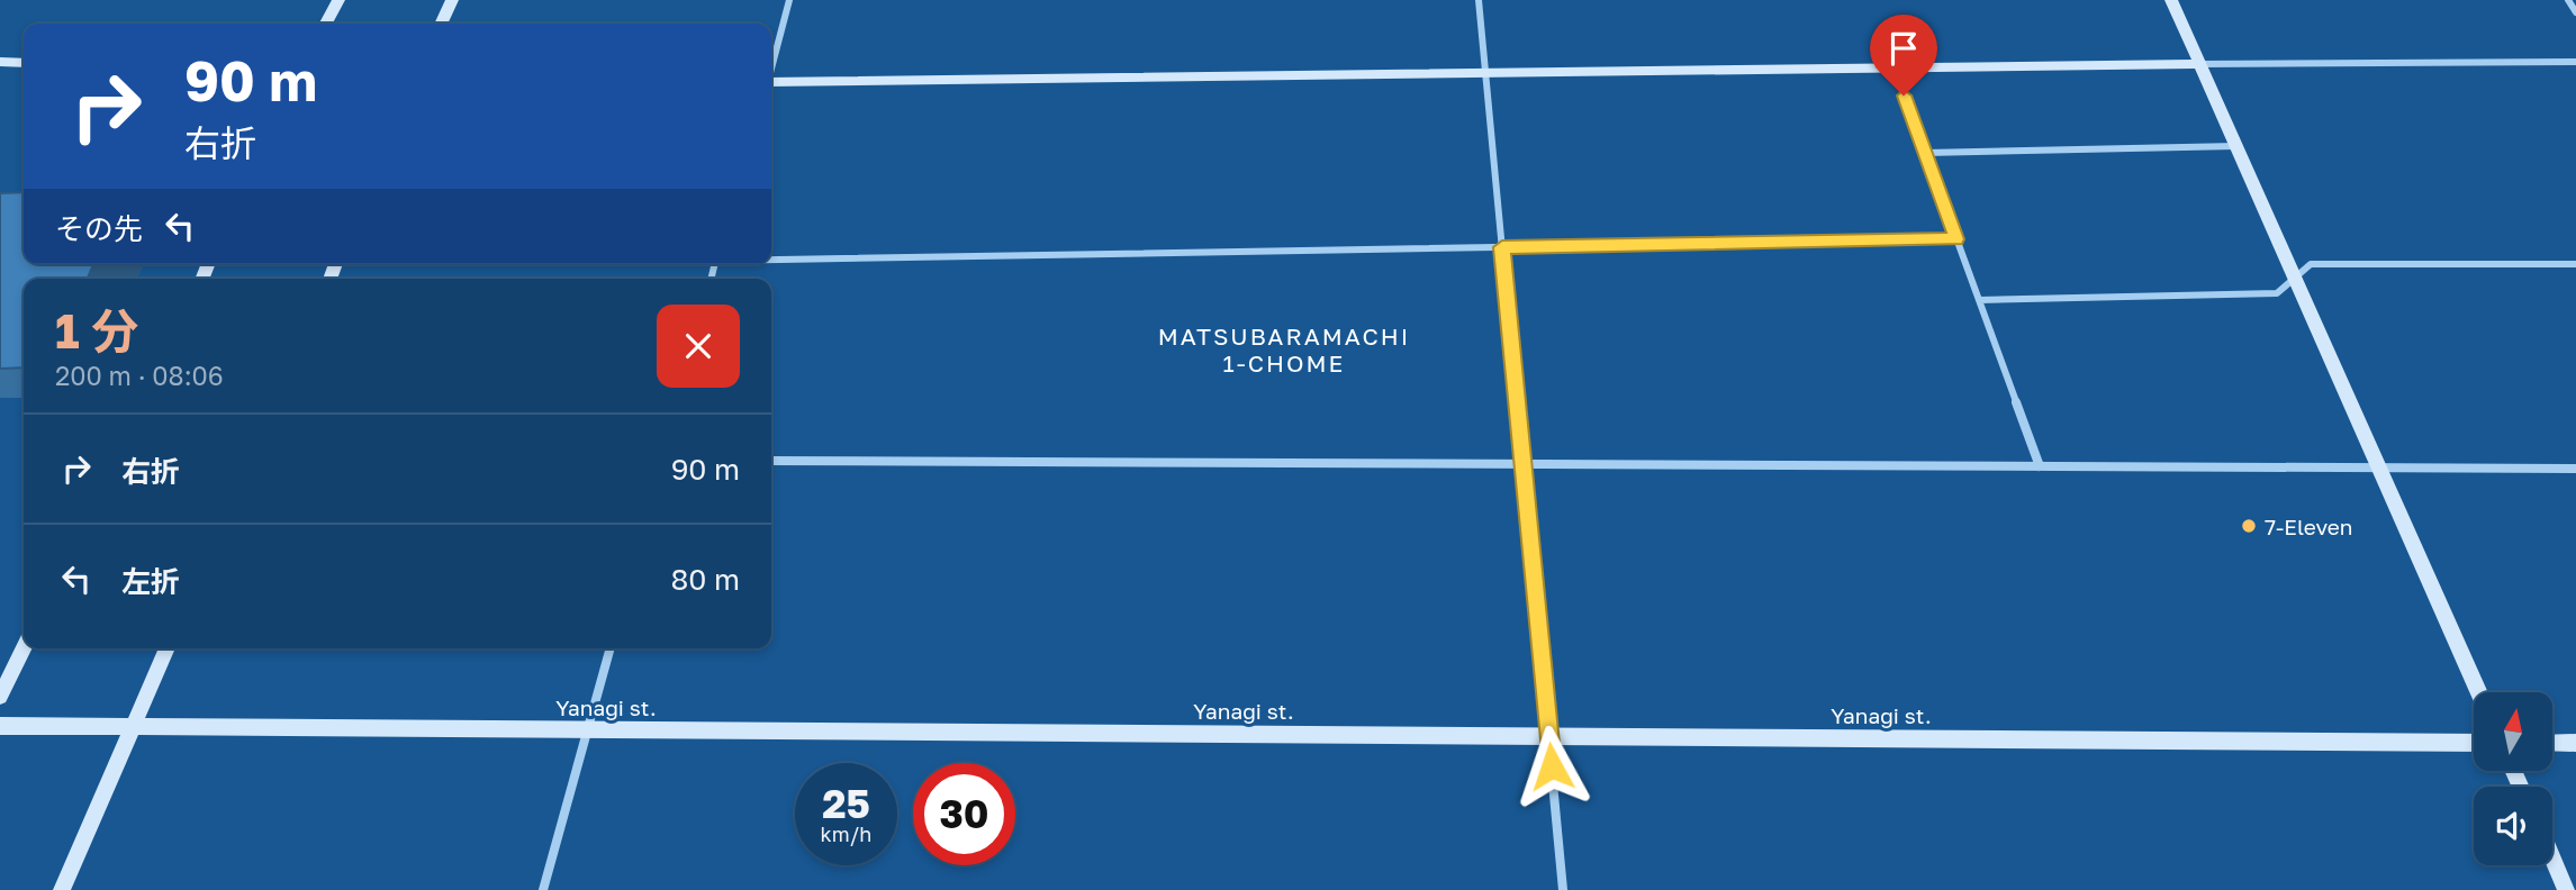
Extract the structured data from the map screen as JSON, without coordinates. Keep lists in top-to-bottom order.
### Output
{
  "streets": {
    "street": ["Yanagi st."]
  },
  "districts": ["MATSUBARAMACHI 1-CHOME"],
  "places": ["7-Eleven"],
  "north": "top",
  "page": {
    "turn": ["90 m", "右折"],
    "then": "その先",
    "heading": ["1 分", "200 m · 08:06"],
    "list": [
      {
        "name": "右折",
        "value": "90 m"
      },
      {
        "name": "左折",
        "value": "80 m"
      }
    ],
    "speed": "25 km/h",
    "limit": "30"
  }
}
